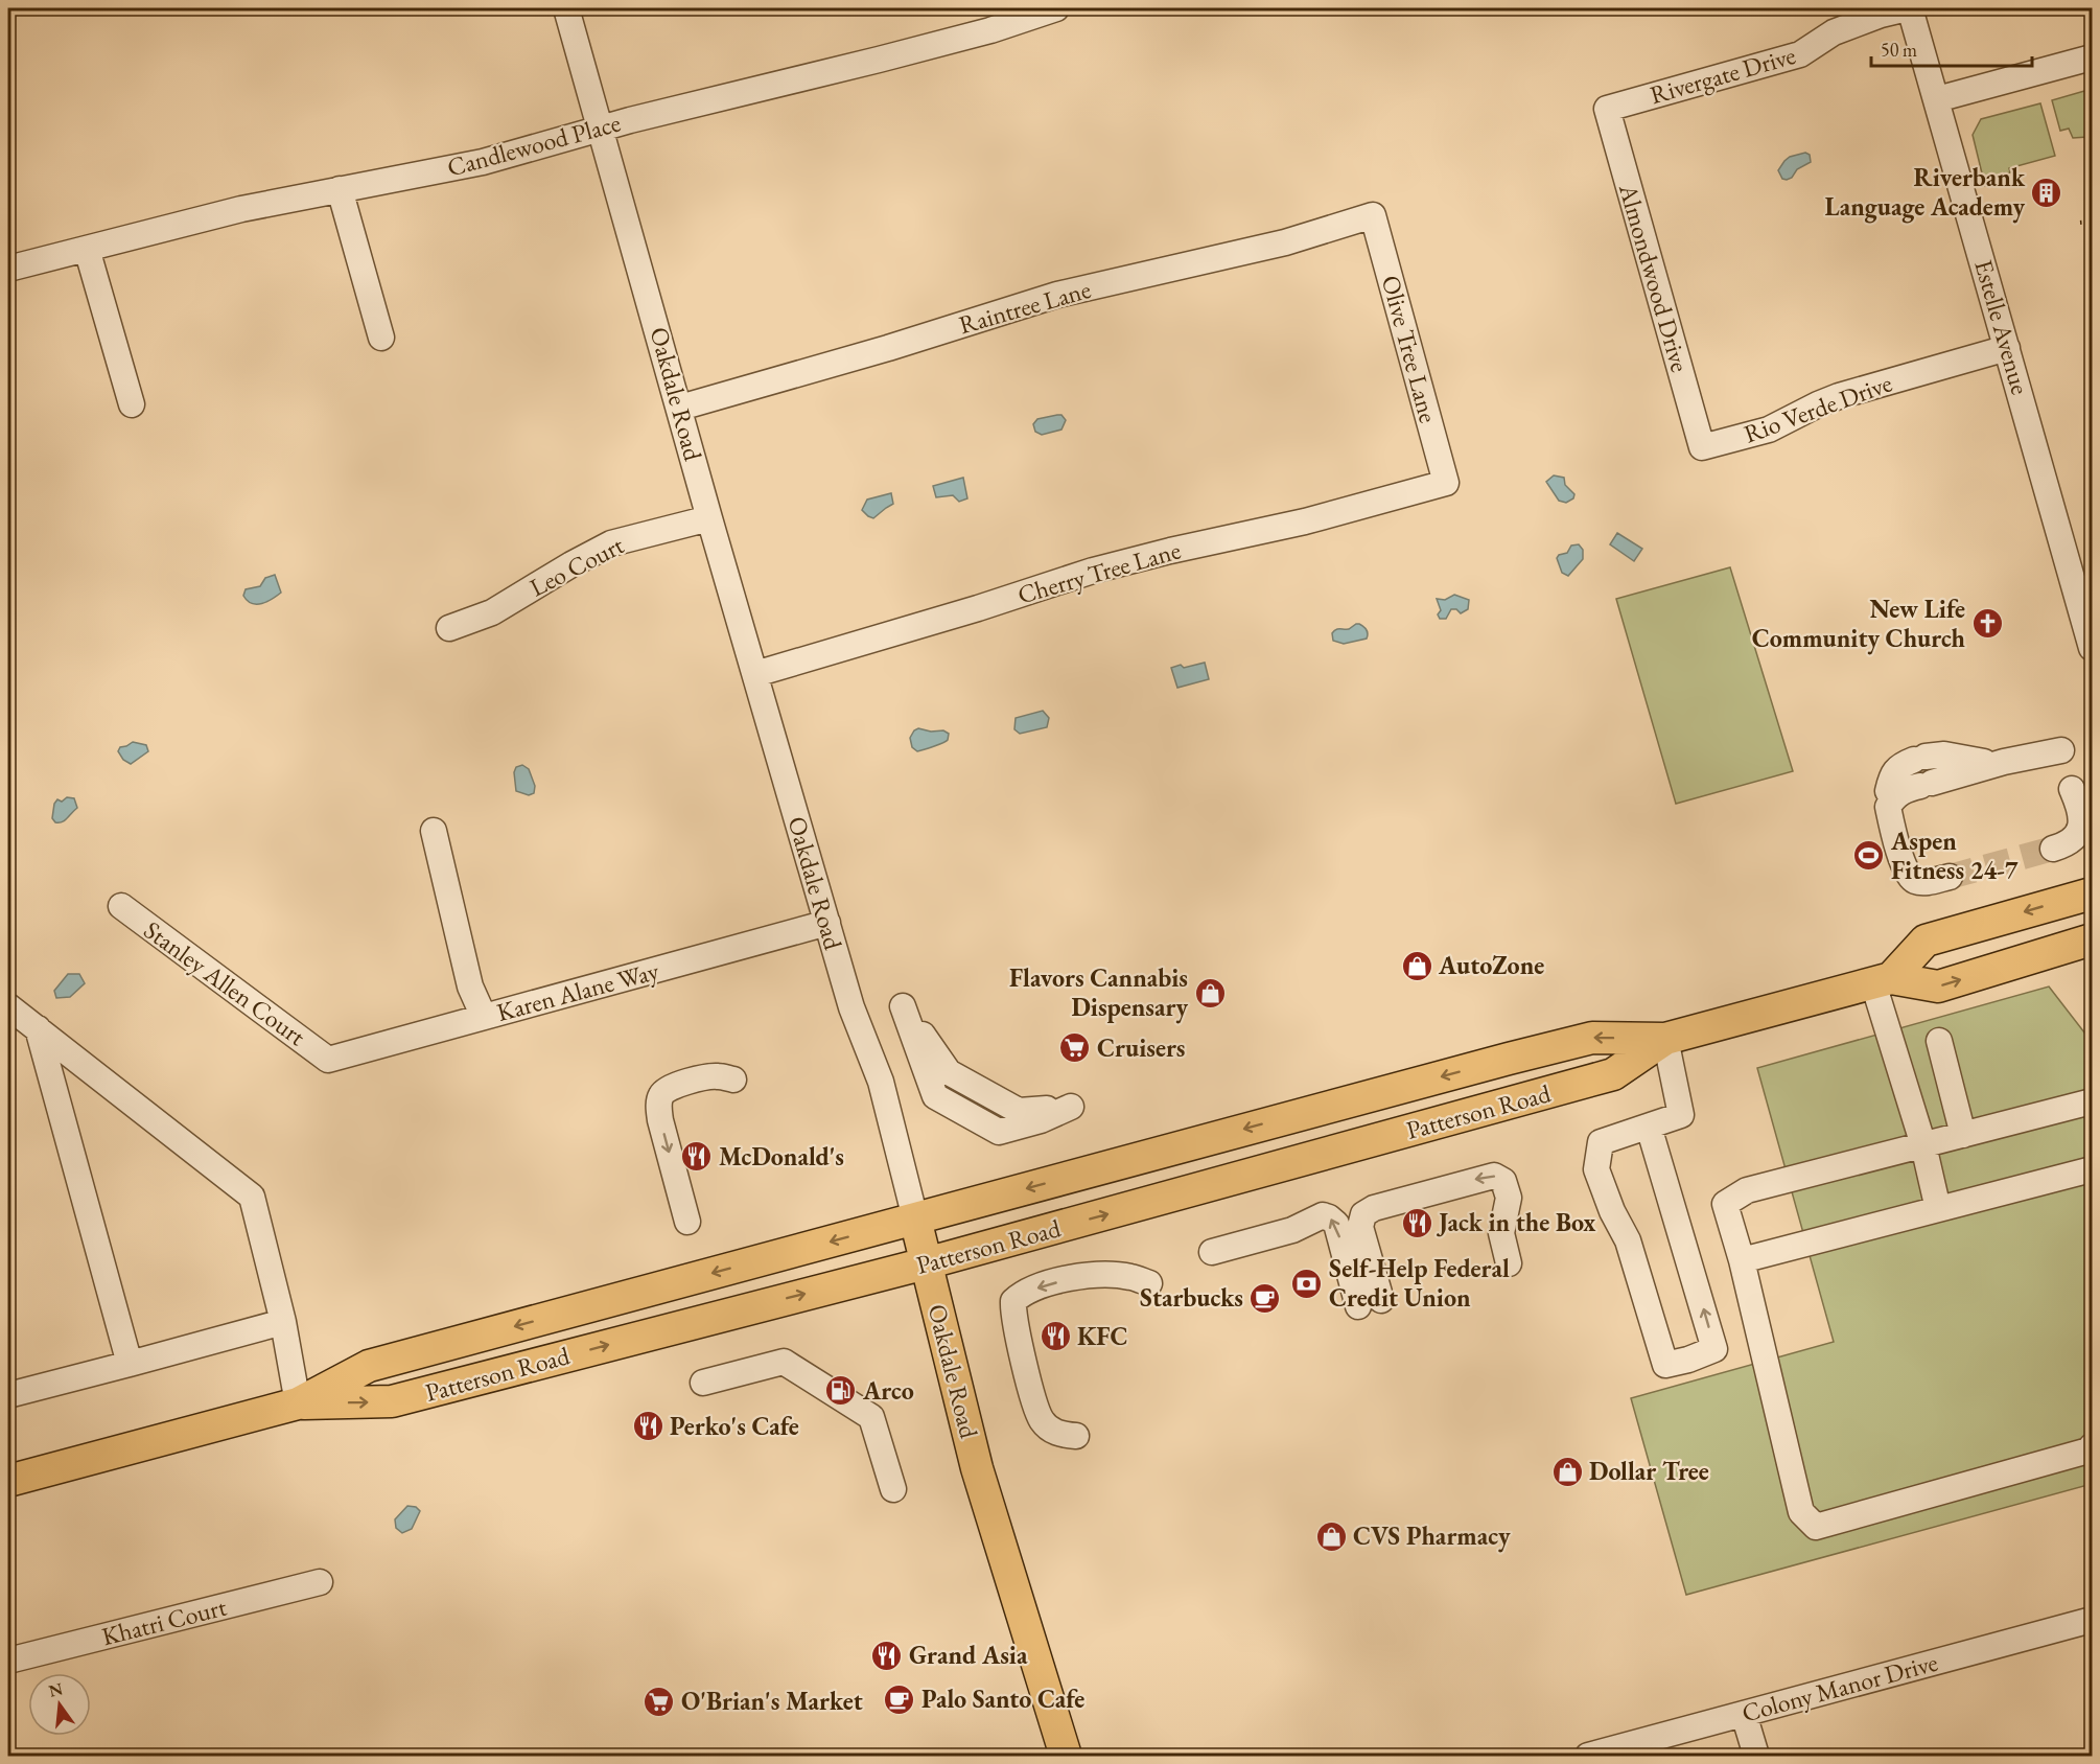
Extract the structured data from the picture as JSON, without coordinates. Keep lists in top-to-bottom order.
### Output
{
  "streets": {
    "main road": ["Oakdale Road", "Patterson Road"],
    "street": [
      "Rivergate Drive",
      "Candlewood Place",
      "Almondwood Drive",
      "Raintree Lane",
      "Estelle Avenue",
      "Olive Tree Lane",
      "Rio Verde Drive",
      "Leo Court",
      "Cherry Tree Lane",
      "Stanley Allen Court",
      "Karen Alane Way",
      "Khatri Court",
      "Colony Manor Drive"
    ]
  },
  "crossings": [
    ["Rivergate Drive", "Almondwood Drive"],
    ["Rivergate Drive", "Estelle Avenue"],
    ["Candlewood Place", "Oakdale Road"],
    ["Almondwood Drive", "Rio Verde Drive"],
    ["Raintree Lane", "Olive Tree Lane"],
    ["Raintree Lane", "Oakdale Road"],
    ["Estelle Avenue", "Rio Verde Drive"],
    ["Olive Tree Lane", "Cherry Tree Lane"],
    ["Oakdale Road", "Leo Court"],
    ["Oakdale Road", "Cherry Tree Lane"],
    ["Oakdale Road", "Karen Alane Way"],
    ["Oakdale Road", "Patterson Road"],
    ["Stanley Allen Court", "Karen Alane Way"]
  ],
  "places": {
    "building": ["Riverbank Language Academy"],
    "church": ["New Life Community Church"],
    "sports": ["Aspen Fitness 24-7"],
    "shop": [
      "AutoZone",
      "Flavors Cannabis Dispensary",
      "Dollar Tree",
      "CVS Pharmacy"
    ],
    "supermarket": ["Cruisers", "O'Brian's Market"],
    "restaurant": [
      "McDonald's",
      "Jack in the Box",
      "KFC",
      "Perko's Cafe",
      "Grand Asia"
    ],
    "bank": ["Self-Help Federal Credit Union"],
    "cafe": ["Starbucks", "Palo Santo Cafe"],
    "fuel station": ["Arco"]
  },
  "scale_bar": "50 m",
  "north": "top"
}
